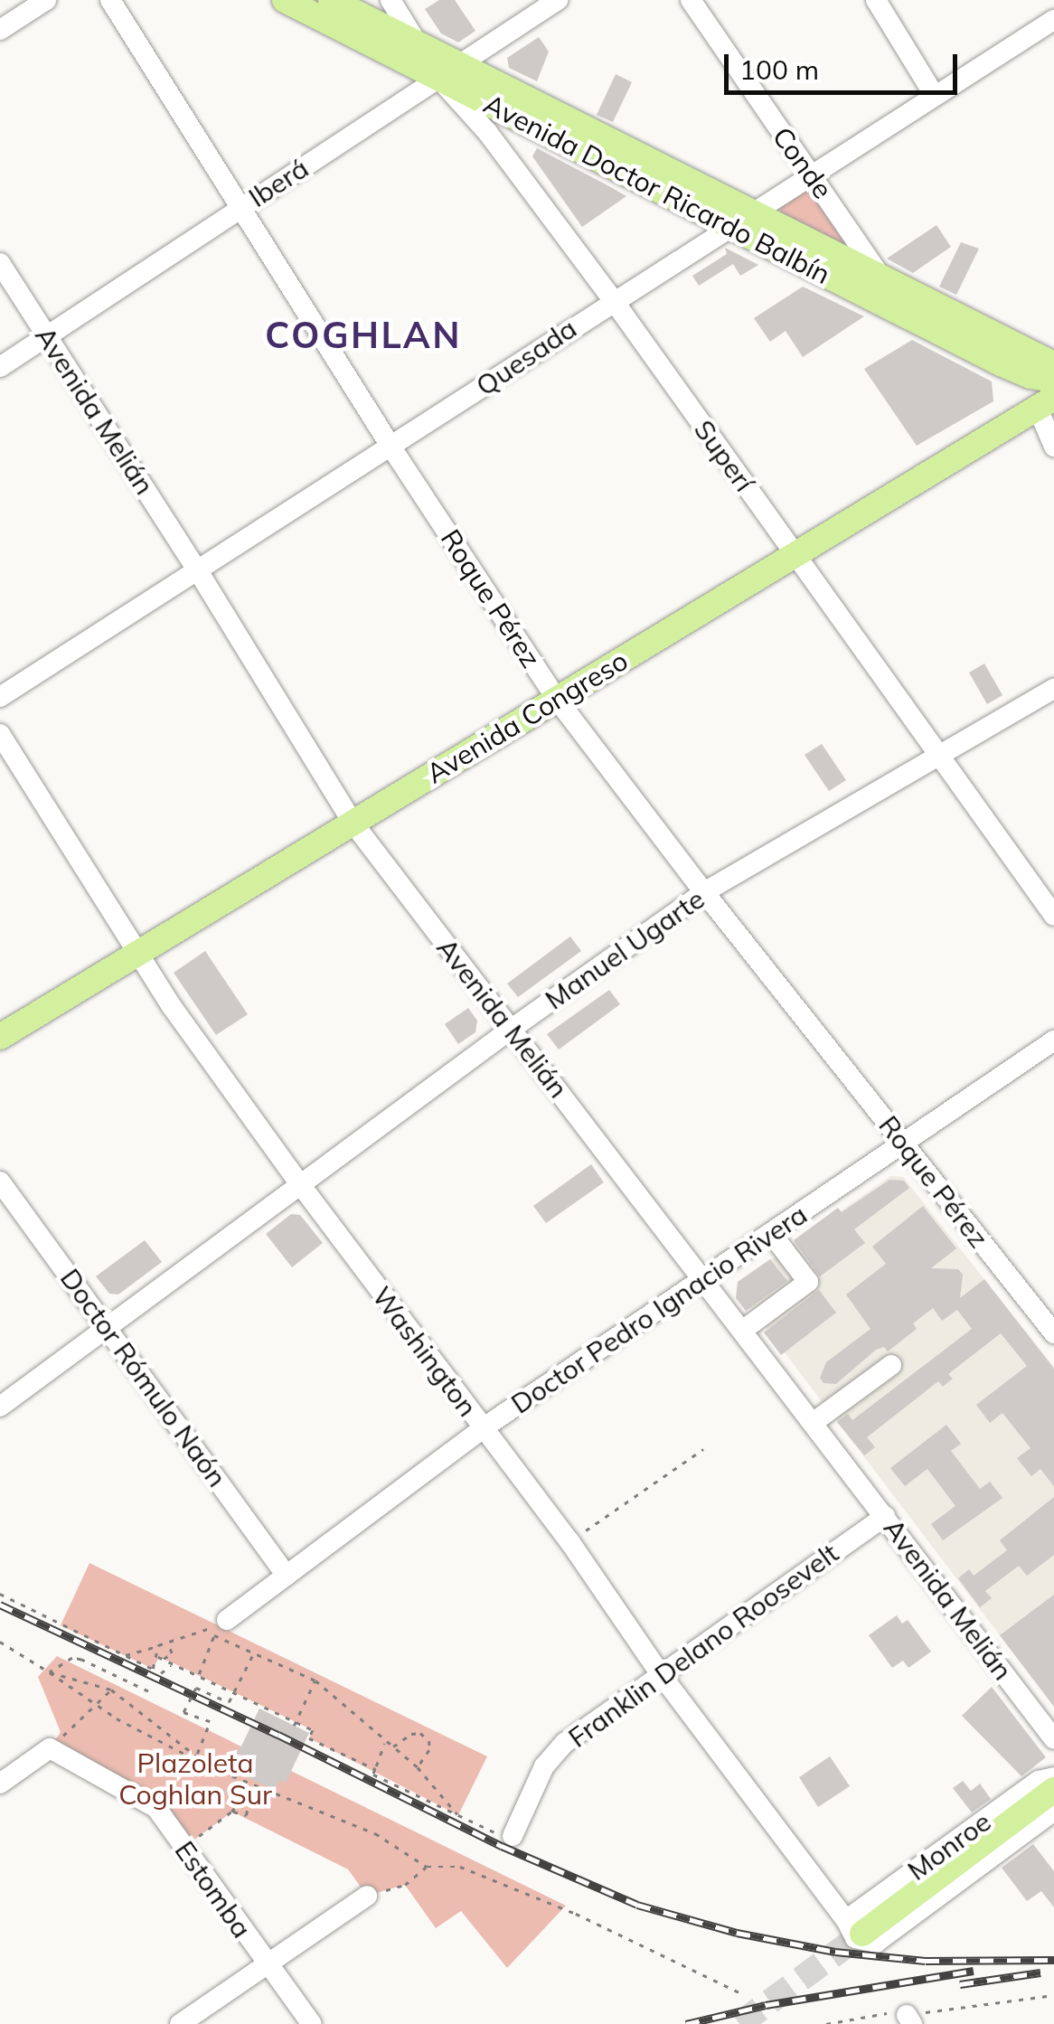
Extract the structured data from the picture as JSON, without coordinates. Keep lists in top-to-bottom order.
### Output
{
  "streets": {
    "main road": ["Avenida Doctor Ricardo Balbín", "Avenida Congreso", "Monroe"],
    "street": [
      "Conde",
      "Iberá",
      "Quesada",
      "Avenida Melián",
      "Superí",
      "Roque Pérez",
      "Manuel Ugarte",
      "Doctor Pedro Ignacio Rivera",
      "Washington",
      "Doctor Rómulo Naón",
      "Franklin Delano Roosevelt",
      "Estomba"
    ]
  },
  "crossings": [
    ["Conde", "Avenida Doctor Ricardo Balbín"],
    ["Conde", "Quesada"],
    ["Iberá", "Avenida Doctor Ricardo Balbín"],
    ["Iberá", "Avenida Melián"],
    ["Iberá", "Superí"],
    ["Iberá", "Roque Pérez"],
    ["Avenida Doctor Ricardo Balbín", "Quesada"],
    ["Avenida Doctor Ricardo Balbín", "Superí"],
    ["Avenida Doctor Ricardo Balbín", "Avenida Congreso"],
    ["Quesada", "Avenida Melián"],
    ["Quesada", "Superí"],
    ["Quesada", "Roque Pérez"],
    ["Avenida Melián", "Avenida Congreso"],
    ["Avenida Melián", "Manuel Ugarte"],
    ["Avenida Melián", "Doctor Pedro Ignacio Rivera"],
    ["Avenida Melián", "Franklin Delano Roosevelt"],
    ["Superí", "Avenida Congreso"],
    ["Superí", "Manuel Ugarte"],
    ["Roque Pérez", "Avenida Congreso"],
    ["Roque Pérez", "Manuel Ugarte"],
    ["Roque Pérez", "Doctor Pedro Ignacio Rivera"],
    ["Avenida Congreso", "Washington"],
    ["Manuel Ugarte", "Washington"],
    ["Manuel Ugarte", "Doctor Rómulo Naón"],
    ["Doctor Pedro Ignacio Rivera", "Washington"],
    ["Doctor Pedro Ignacio Rivera", "Doctor Rómulo Naón"],
    ["Washington", "Franklin Delano Roosevelt"],
    ["Washington", "Monroe"]
  ],
  "districts": ["COGHLAN"],
  "parks": ["Plazoleta Coghlan Sur"],
  "scale_bar": "100 m"
}
